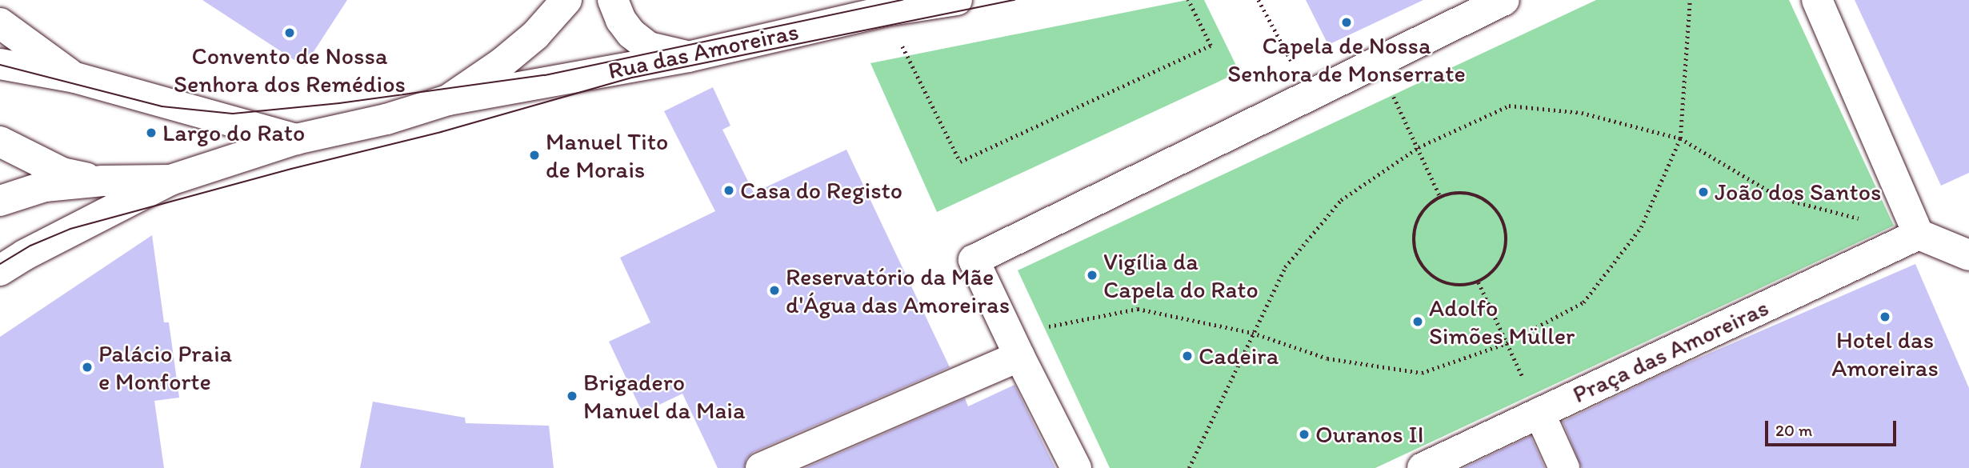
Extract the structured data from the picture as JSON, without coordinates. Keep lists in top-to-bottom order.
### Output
{
  "streets": {
    "street": ["Rua das Amoreiras", "Praça das Amoreiras"]
  },
  "places": [
    "Capela de Nossa Senhora de Monserrate",
    "Convento de Nossa Senhora dos Remédios",
    "Largo do Rato",
    "Manuel Tito de Morais",
    "Casa do Registo",
    "João dos Santos",
    "Vigília da Capela do Rato",
    "Reservatório da Mãe d'Água das Amoreiras",
    "Hotel das Amoreiras",
    "Adolfo Simões Müller",
    "Cadeira",
    "Palácio Praia e Monforte",
    "Brigadero Manuel da Maia",
    "Ouranos II"
  ],
  "scale_bar": "20 m"
}
